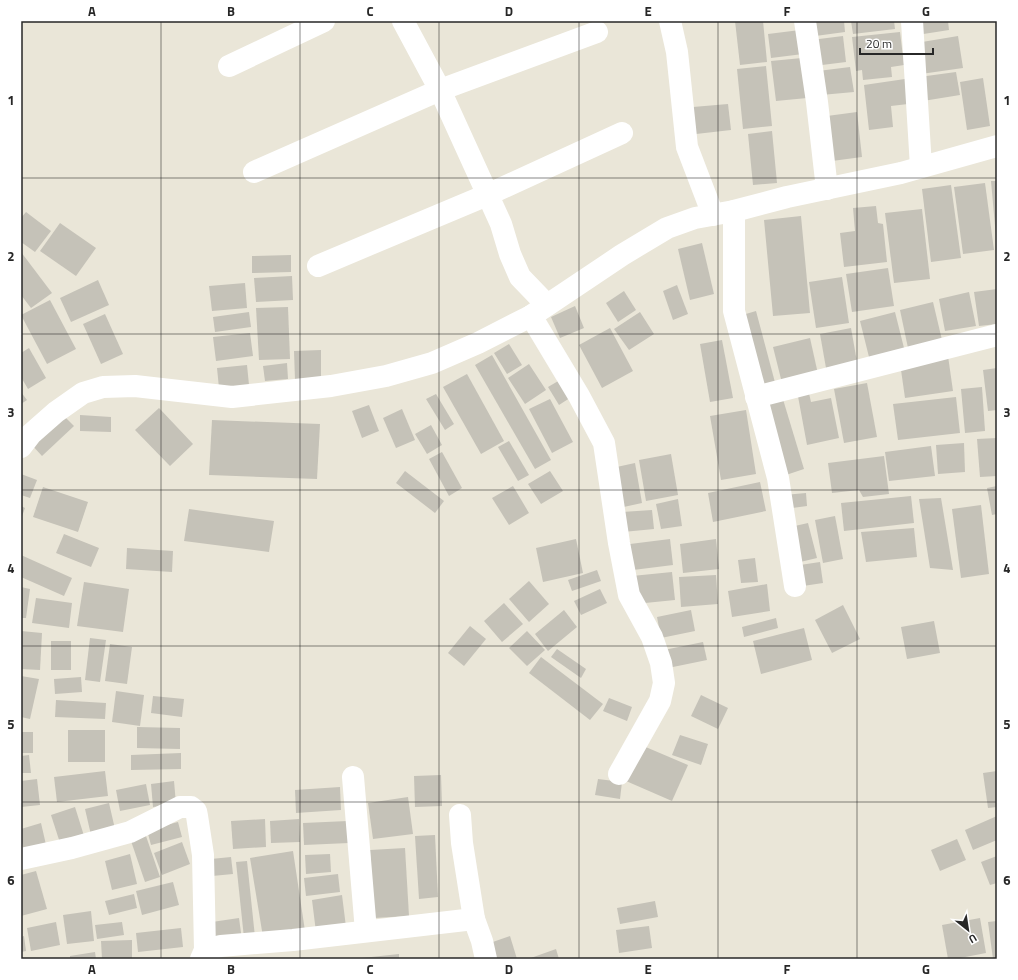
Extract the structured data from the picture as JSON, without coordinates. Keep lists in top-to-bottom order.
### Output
{
  "scale_bar": "20 m",
  "north": "bottom right",
  "grid": {
    "columns": [
      "A",
      "B",
      "C",
      "D",
      "E",
      "F",
      "G"
    ],
    "rows": [
      "1",
      "2",
      "3",
      "4",
      "5",
      "6"
    ]
  }
}
